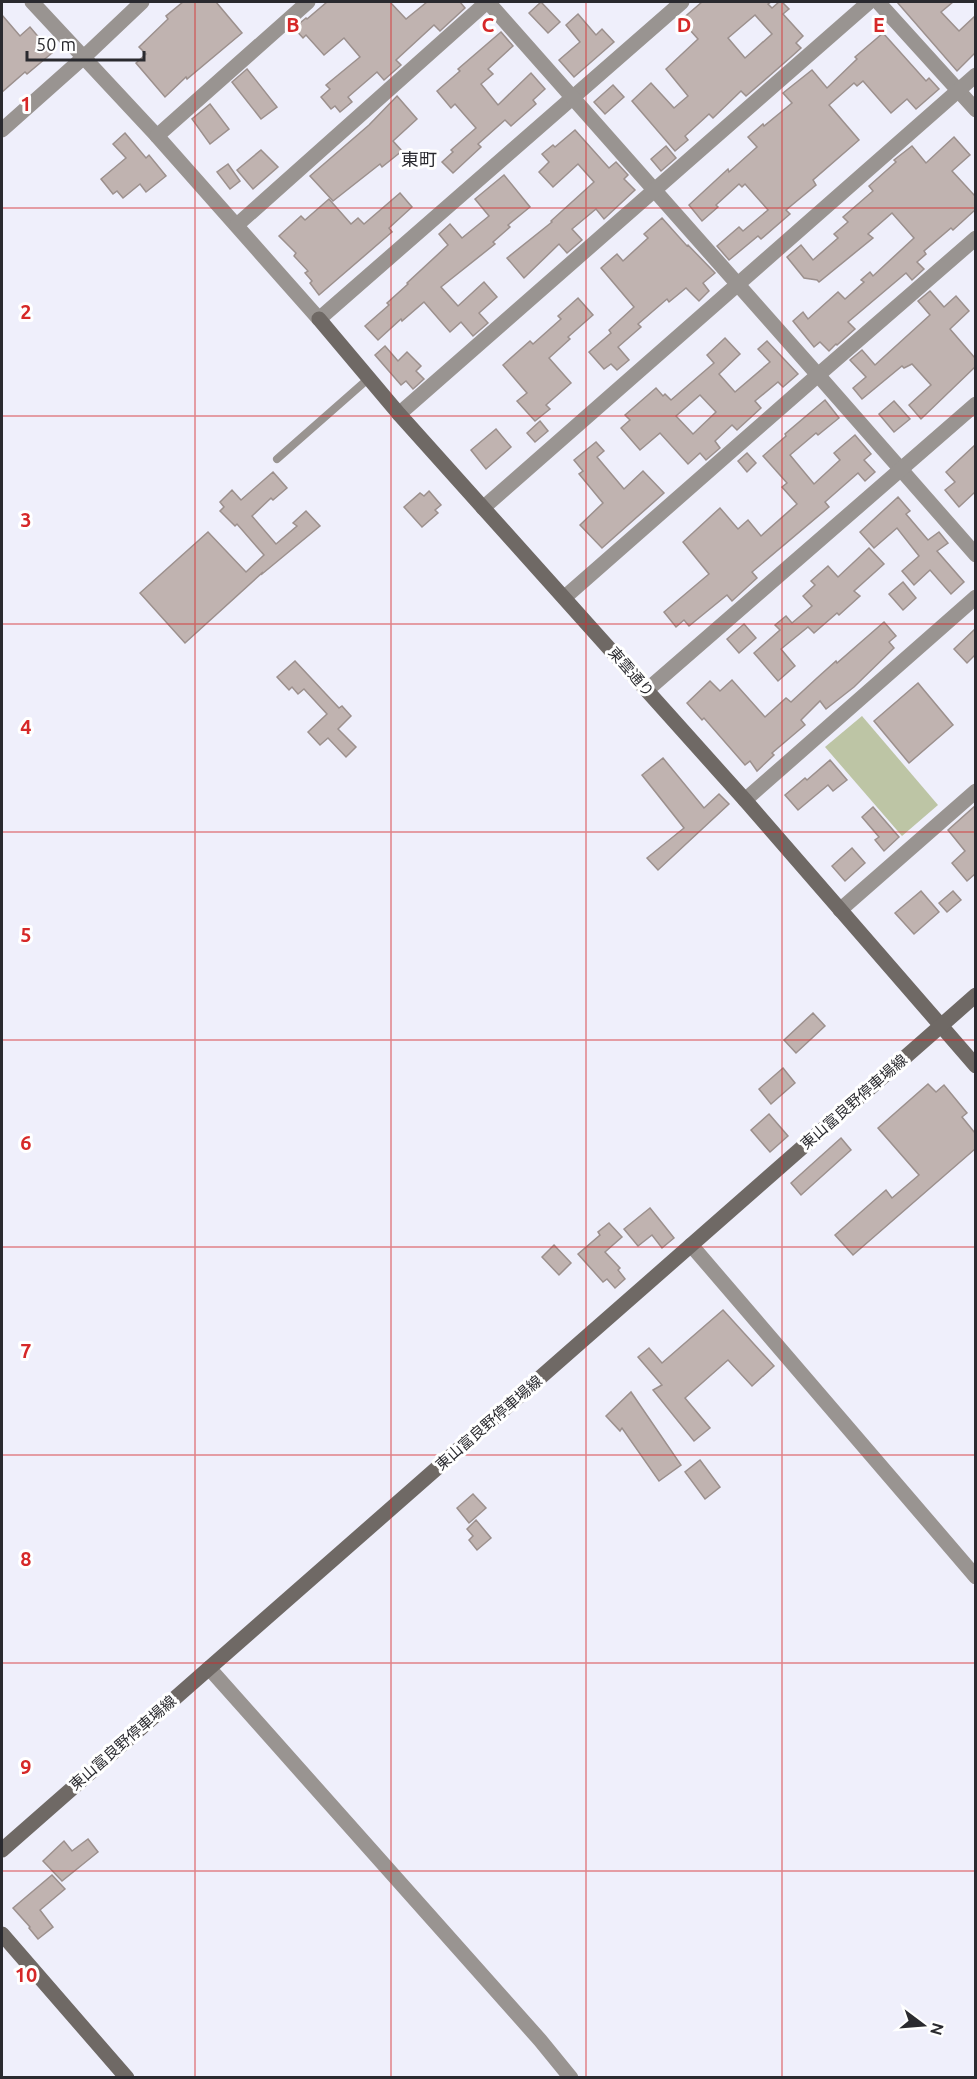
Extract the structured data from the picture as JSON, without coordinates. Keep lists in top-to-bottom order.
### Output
{
  "streets": {
    "main road": ["東雲通り", "東山富良野停車場線"]
  },
  "crossings": [
    ["東雲通り", "東山富良野停車場線"]
  ],
  "districts": ["東町"],
  "scale_bar": "50 m",
  "north": "right",
  "grid": {
    "columns": [
      "B",
      "C",
      "D",
      "E"
    ],
    "rows": [
      "1",
      "2",
      "3",
      "4",
      "5",
      "6",
      "7",
      "8",
      "9",
      "10"
    ]
  }
}
